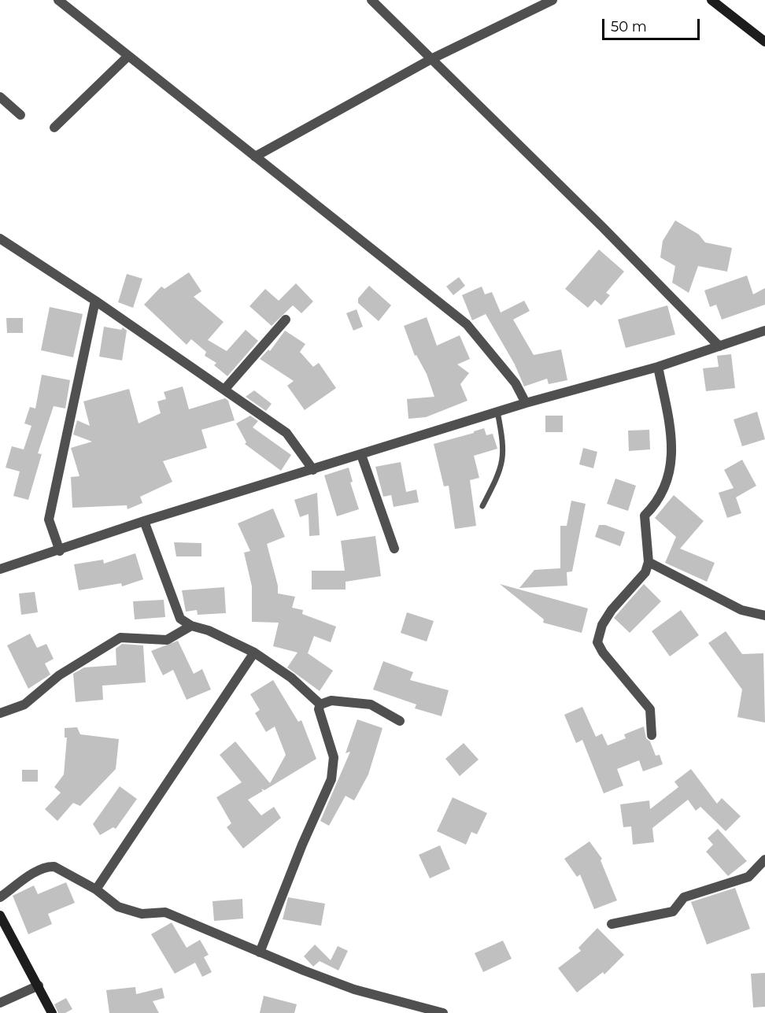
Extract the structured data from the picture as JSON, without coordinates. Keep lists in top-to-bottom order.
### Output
{
  "scale_bar": "50 m"
}
